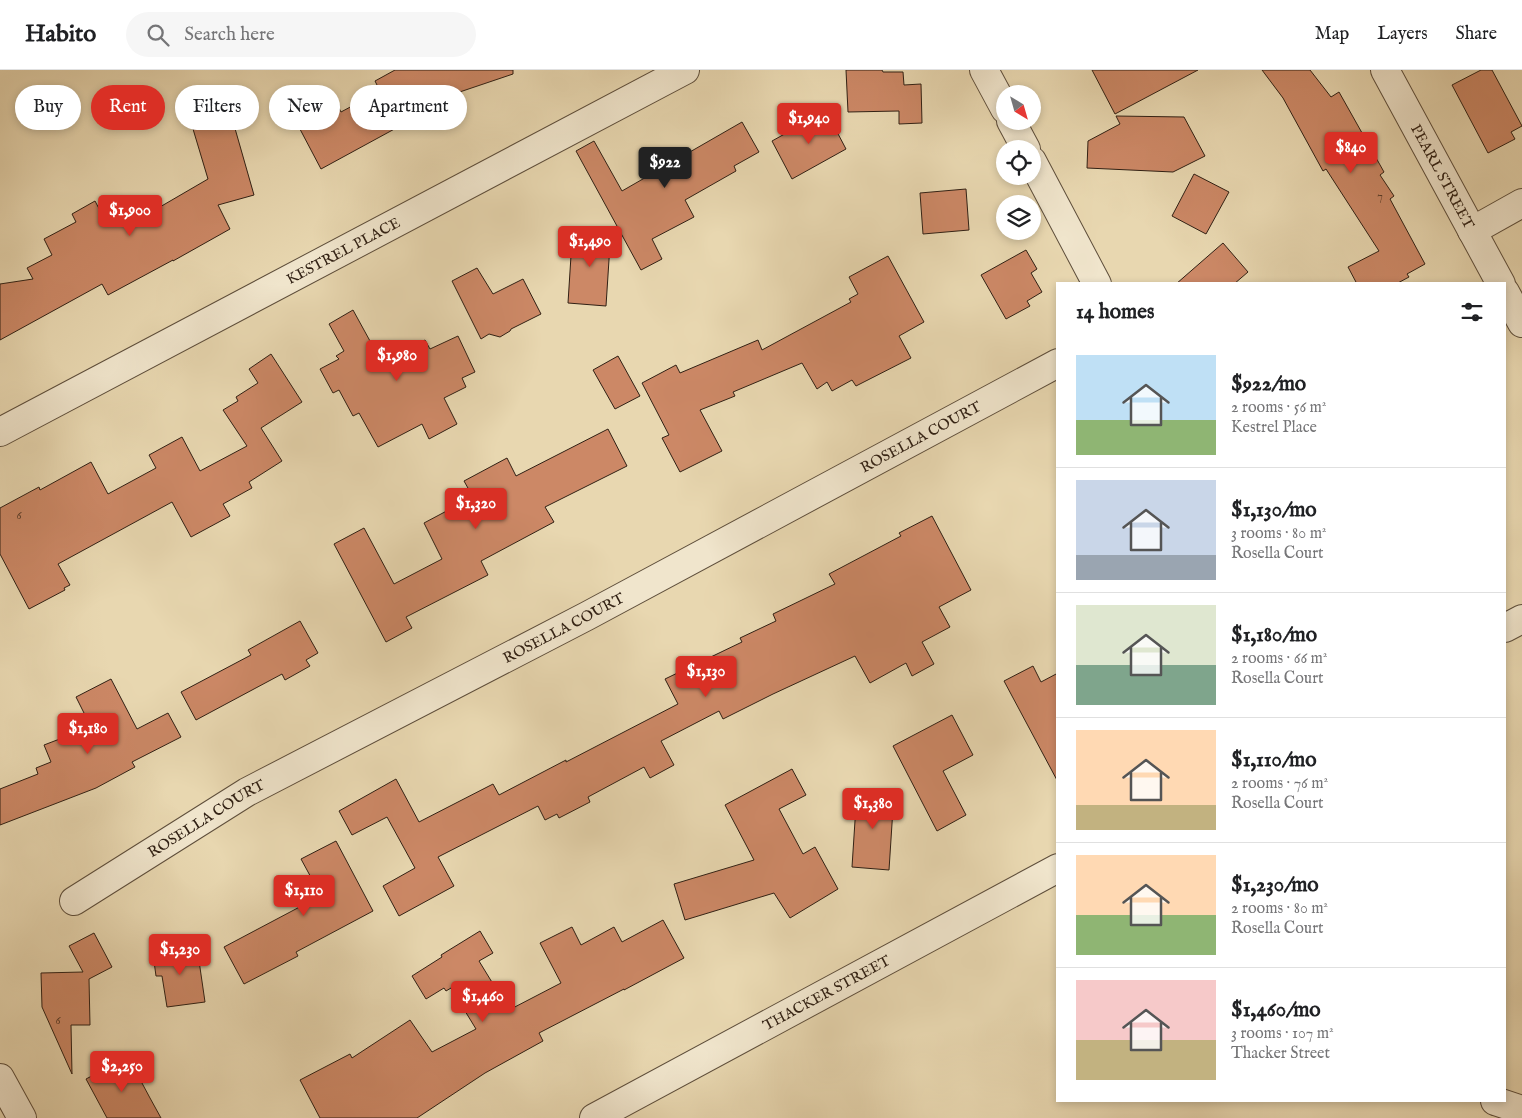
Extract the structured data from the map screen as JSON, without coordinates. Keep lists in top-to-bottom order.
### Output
{
  "streets": {
    "street": [
      "PEARL STREET",
      "KESTREL PLACE",
      "ROSELLA COURT",
      "THACKER STREET"
    ]
  },
  "house_numbers": ["7", "6", "6"],
  "north": "bottom right",
  "page": {
    "header": "Habito",
    "search": "Search here",
    "nav": ["Map", "Layers", "Share"],
    "chip": [
      "Buy",
      "Rent",
      "Filters",
      "New",
      "Apartment"
    ],
    "price": [
      "$1,940",
      "$840",
      "$922",
      "$1,900",
      "$1,490",
      "$1,980",
      "$1,320",
      "$1,130",
      "$1,180",
      "$1,380",
      "$1,110",
      "$1,230",
      "$1,460",
      "$2,250"
    ],
    "heading": "14 homes",
    "list": [
      {
        "name": "$922/mo",
        "note": "2 rooms · 56 m² · Kestrel Place"
      },
      {
        "name": "$1,130/mo",
        "note": "3 rooms · 80 m² · Rosella Court"
      },
      {
        "name": "$1,180/mo",
        "note": "2 rooms · 66 m² · Rosella Court"
      },
      {
        "name": "$1,110/mo",
        "note": "2 rooms · 76 m² · Rosella Court"
      },
      {
        "name": "$1,230/mo",
        "note": "2 rooms · 80 m² · Rosella Court"
      },
      {
        "name": "$1,460/mo",
        "note": "3 rooms · 107 m² · Thacker Street"
      }
    ]
  }
}
